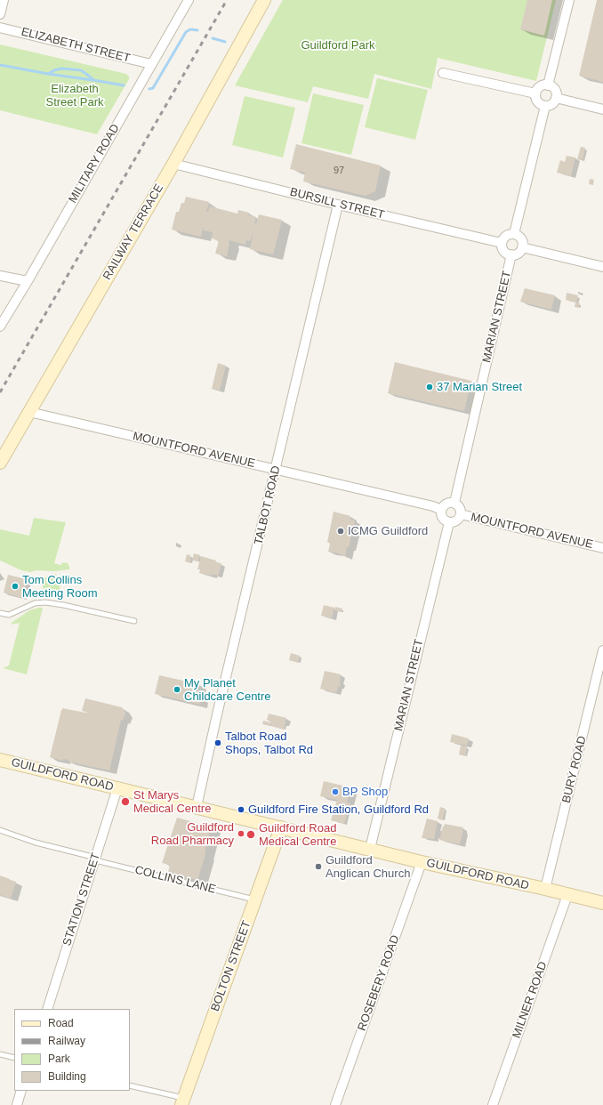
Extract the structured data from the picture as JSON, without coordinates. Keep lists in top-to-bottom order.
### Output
{
  "streets": {
    "street": [
      "ELIZABETH STREET",
      "MILITARY ROAD",
      "BURSILL STREET",
      "RAILWAY TERRACE",
      "MARIAN STREET",
      "MOUNTFORD AVENUE",
      "TALBOT ROAD",
      "BURY ROAD",
      "GUILDFORD ROAD",
      "STATION STREET",
      "BOLTON STREET",
      "ROSEBERY ROAD",
      "MILNER ROAD"
    ],
    "lane": ["COLLINS LANE"]
  },
  "crossings": [
    ["ELIZABETH STREET", "MILITARY ROAD"],
    ["BURSILL STREET", "RAILWAY TERRACE"],
    ["BURSILL STREET", "MARIAN STREET"],
    ["BURSILL STREET", "TALBOT ROAD"],
    ["RAILWAY TERRACE", "MOUNTFORD AVENUE"],
    ["MARIAN STREET", "MOUNTFORD AVENUE"],
    ["MARIAN STREET", "GUILDFORD ROAD"],
    ["MOUNTFORD AVENUE", "TALBOT ROAD"],
    ["TALBOT ROAD", "GUILDFORD ROAD"],
    ["BURY ROAD", "GUILDFORD ROAD"],
    ["GUILDFORD ROAD", "STATION STREET"],
    ["GUILDFORD ROAD", "BOLTON STREET"],
    ["GUILDFORD ROAD", "ROSEBERY ROAD"],
    ["GUILDFORD ROAD", "MILNER ROAD"],
    ["COLLINS LANE", "STATION STREET"],
    ["COLLINS LANE", "BOLTON STREET"]
  ],
  "parks": ["Guildford Park", "Elizabeth Street Park"],
  "places": [
    "37 Marian Street",
    "ICMG Guildford",
    "Tom Collins Meeting Room",
    "My Planet Childcare Centre",
    "Talbot Road Shops, Talbot Rd",
    "BP Shop",
    "St Marys Medical Centre",
    "Guildford Fire Station, Guildford Rd",
    "Guildford Road Pharmacy",
    "Guildford Road Medical Centre",
    "Guildford Anglican Church"
  ],
  "house_numbers": ["97"],
  "legend": [
    "Road",
    "Railway",
    "Park",
    "Building"
  ]
}
